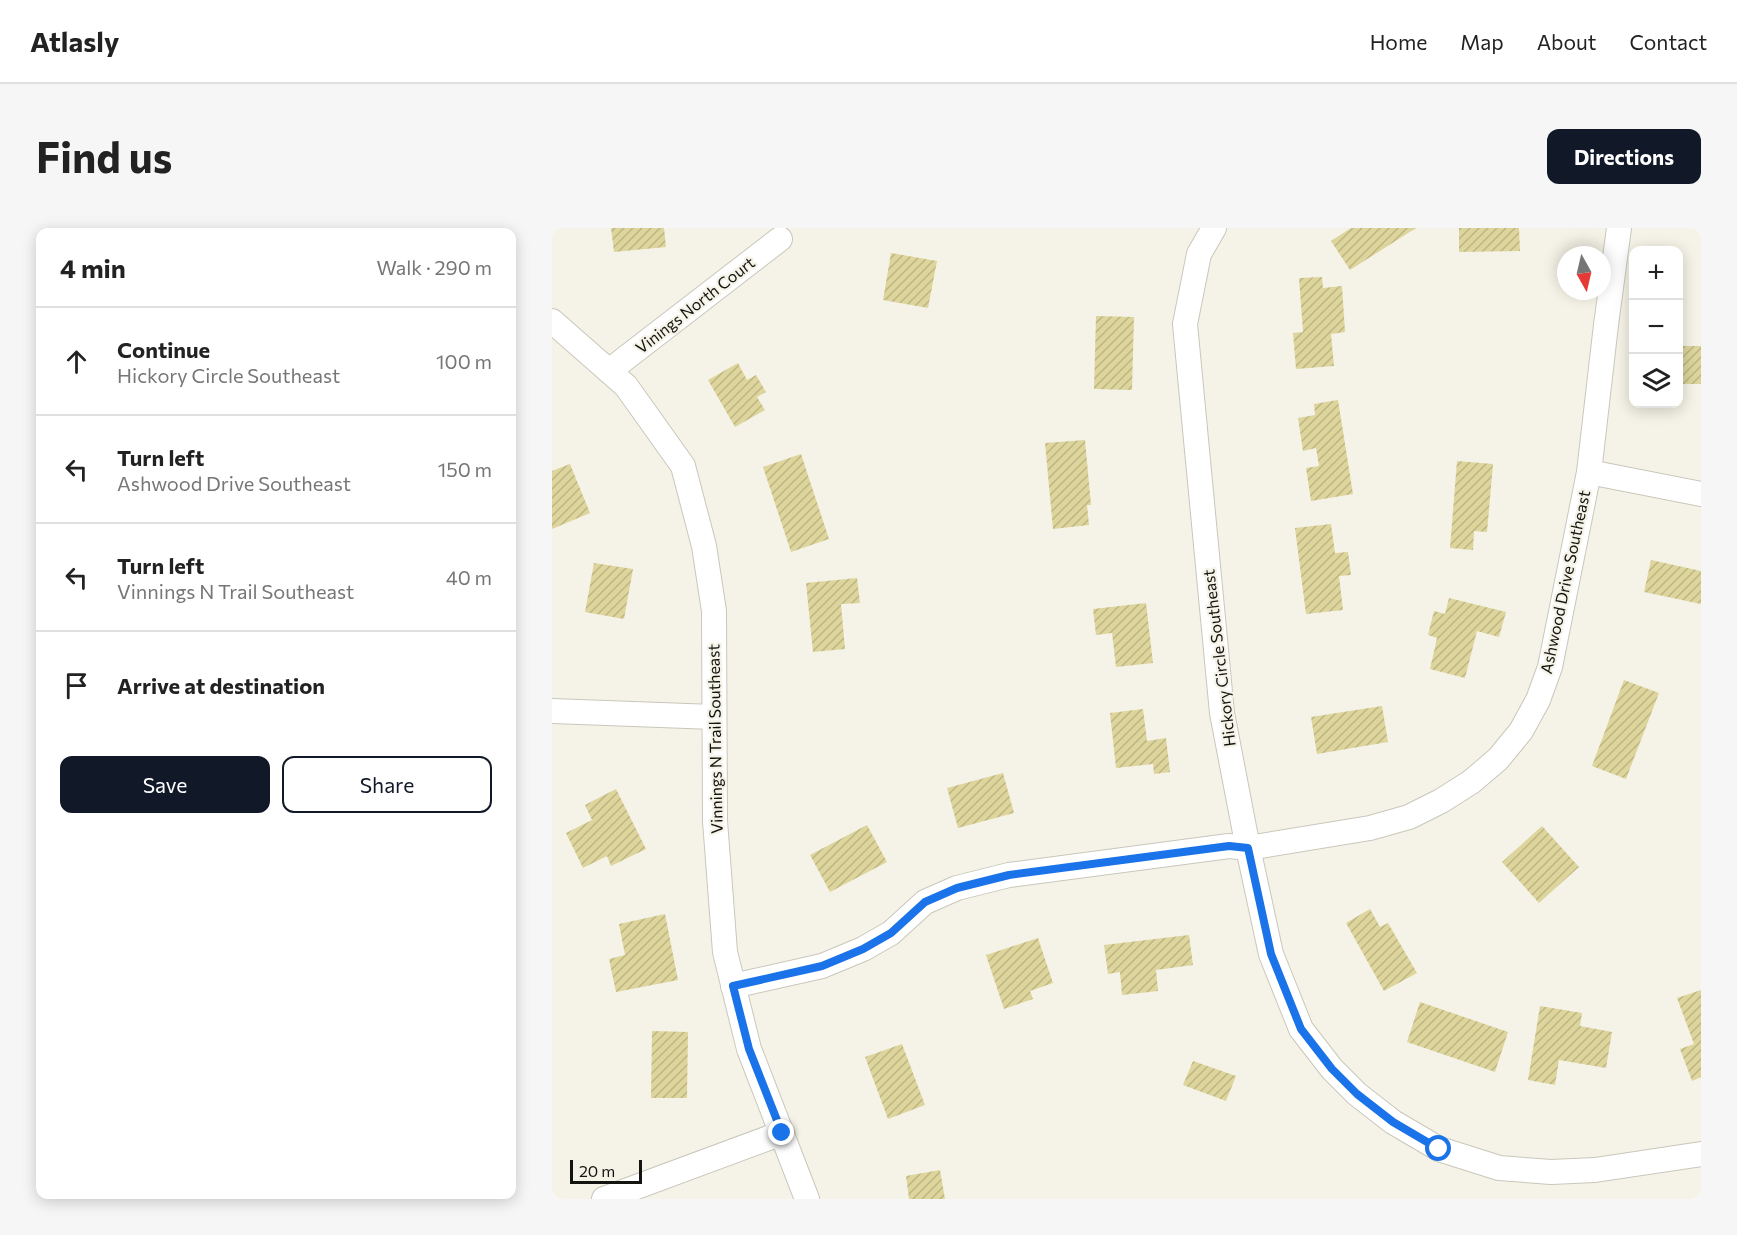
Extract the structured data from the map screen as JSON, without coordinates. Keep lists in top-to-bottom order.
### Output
{
  "streets": {
    "street": [
      "Vinings North Court",
      "Ashwood Drive Southeast",
      "Hickory Circle Southeast",
      "Vinnings N Trail Southeast"
    ]
  },
  "crossings": [
    ["Vinings North Court", "Vinnings N Trail Southeast"],
    ["Ashwood Drive Southeast", "Hickory Circle Southeast"],
    ["Ashwood Drive Southeast", "Vinnings N Trail Southeast"]
  ],
  "scale_bar": "20 m",
  "north": "bottom",
  "page": {
    "header": "Atlasly",
    "nav": [
      "Home",
      "Map",
      "About",
      "Contact"
    ],
    "buttons": [
      "Directions",
      ["Save", "Share"]
    ],
    "title": "Find us",
    "heading": ["4 min", "Walk · 290 m"],
    "map_buttons": ["+", "−"],
    "list": [
      ["Continue", "Hickory Circle Southeast", "100 m"],
      ["Turn left", "Ashwood Drive Southeast", "150 m"],
      ["Turn left", "Vinnings N Trail Southeast", "40 m"],
      "Arrive at destination"
    ],
    "scale": "20 m"
  }
}
